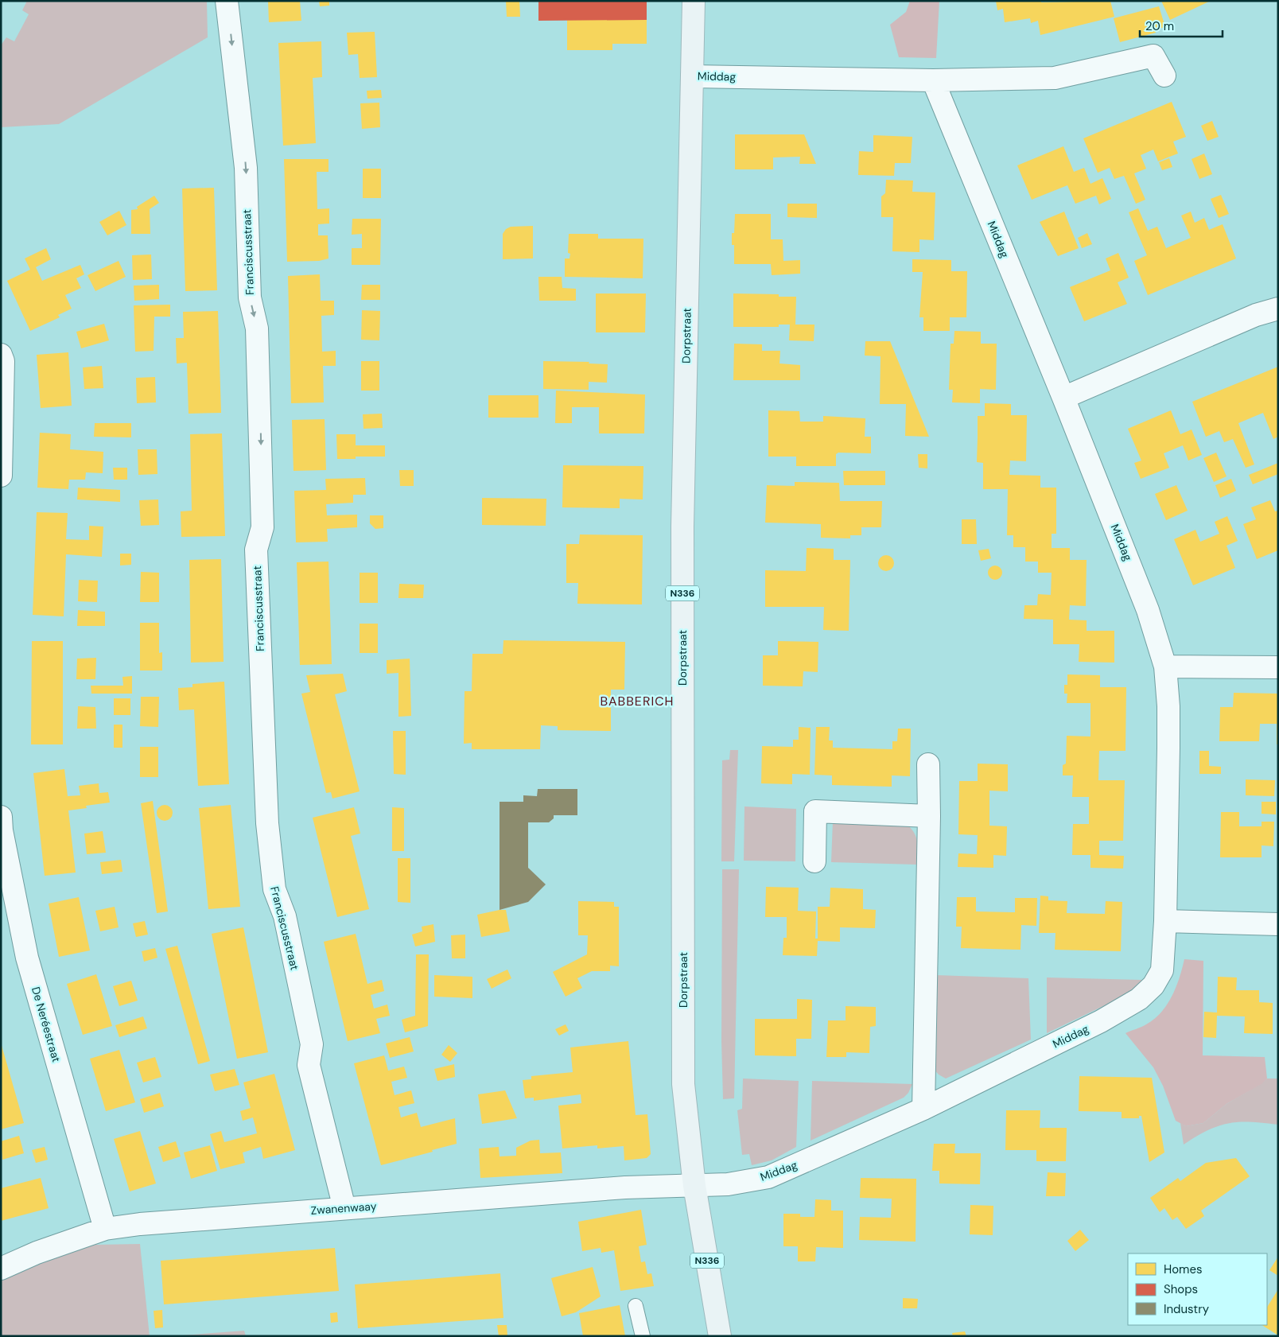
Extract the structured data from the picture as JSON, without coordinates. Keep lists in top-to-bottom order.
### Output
{
  "streets": {
    "main road": ["Dorpstraat", "N336"],
    "street": [
      "Middag",
      "Franciscusstraat",
      "De Neréestraat",
      "Zwanenwaay"
    ]
  },
  "crossings": [
    ["Middag", "Dorpstraat"],
    ["Middag", "Zwanenwaay"],
    ["Franciscusstraat", "Zwanenwaay"],
    ["Dorpstraat", "Zwanenwaay"],
    ["De Neréestraat", "Zwanenwaay"]
  ],
  "one_way": ["Franciscusstraat"],
  "districts": ["BABBERICH"],
  "legend": ["Homes", "Shops", "Industry"],
  "scale_bar": "20 m"
}
